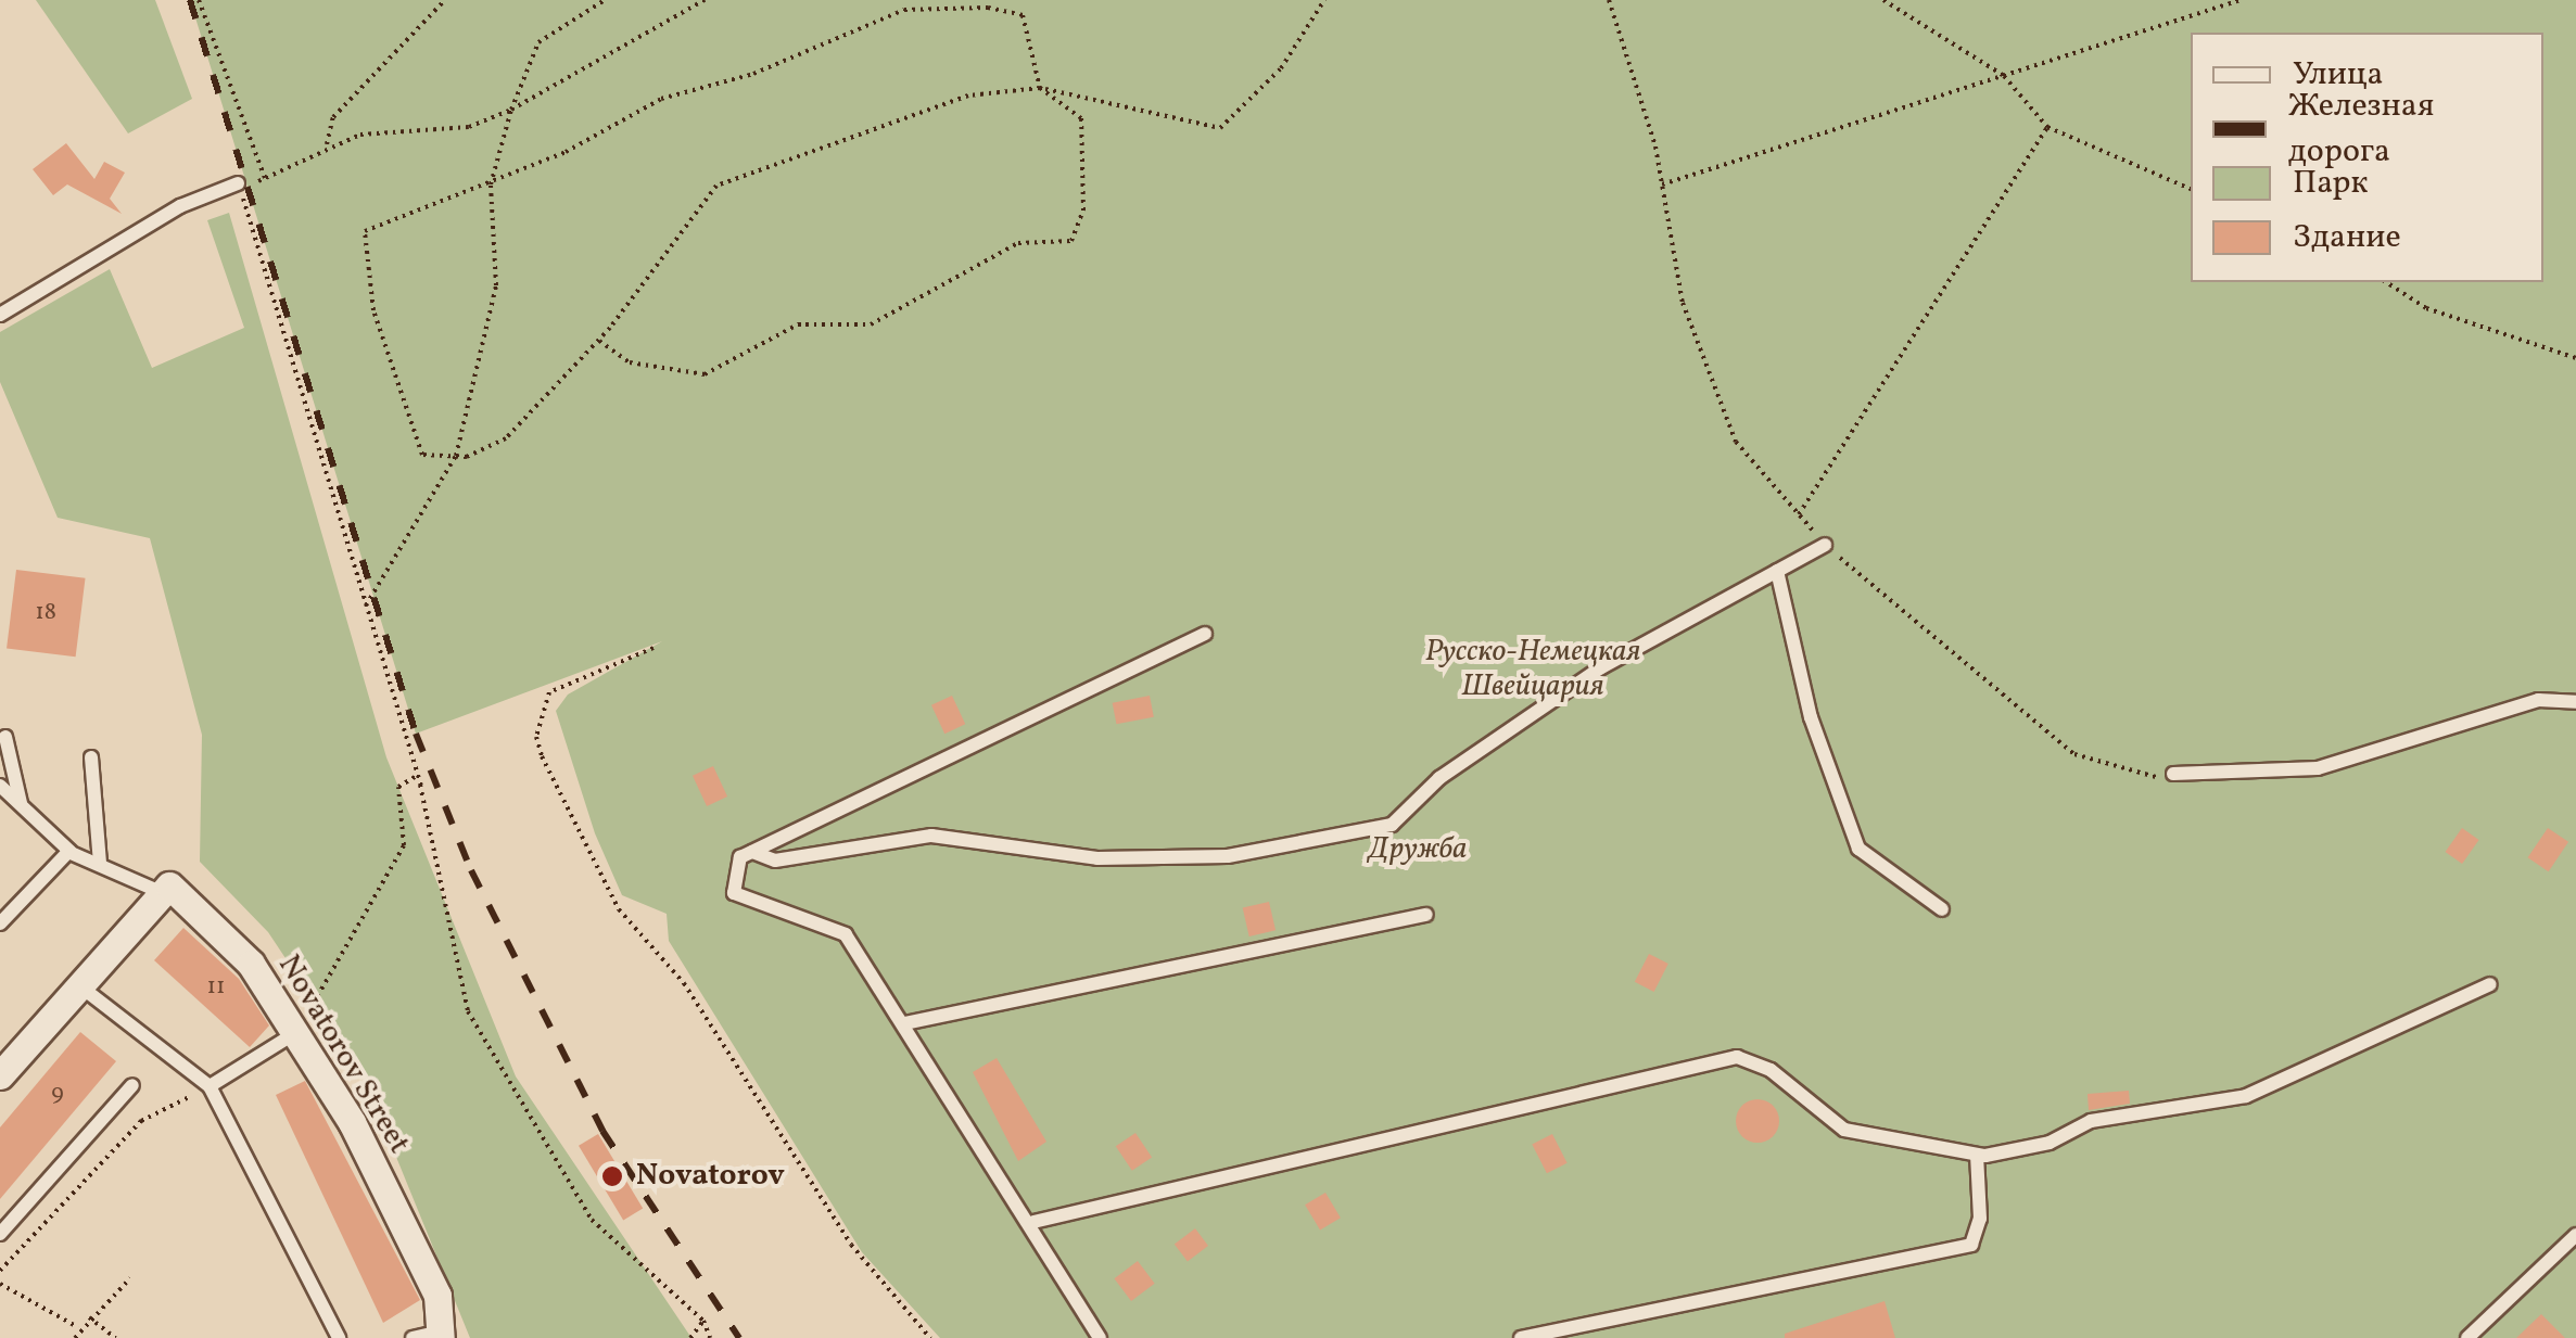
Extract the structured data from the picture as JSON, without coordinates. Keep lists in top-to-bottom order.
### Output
{
  "streets": {
    "street": ["Novatorov Street"]
  },
  "parks": ["Русско-Немецкая Швейцария", "Дружба"],
  "places": ["Novatorov"],
  "house_numbers": ["18", "11", "9"],
  "legend": [
    "Улица",
    "Железная дорога",
    "Парк",
    "Здание"
  ]
}
